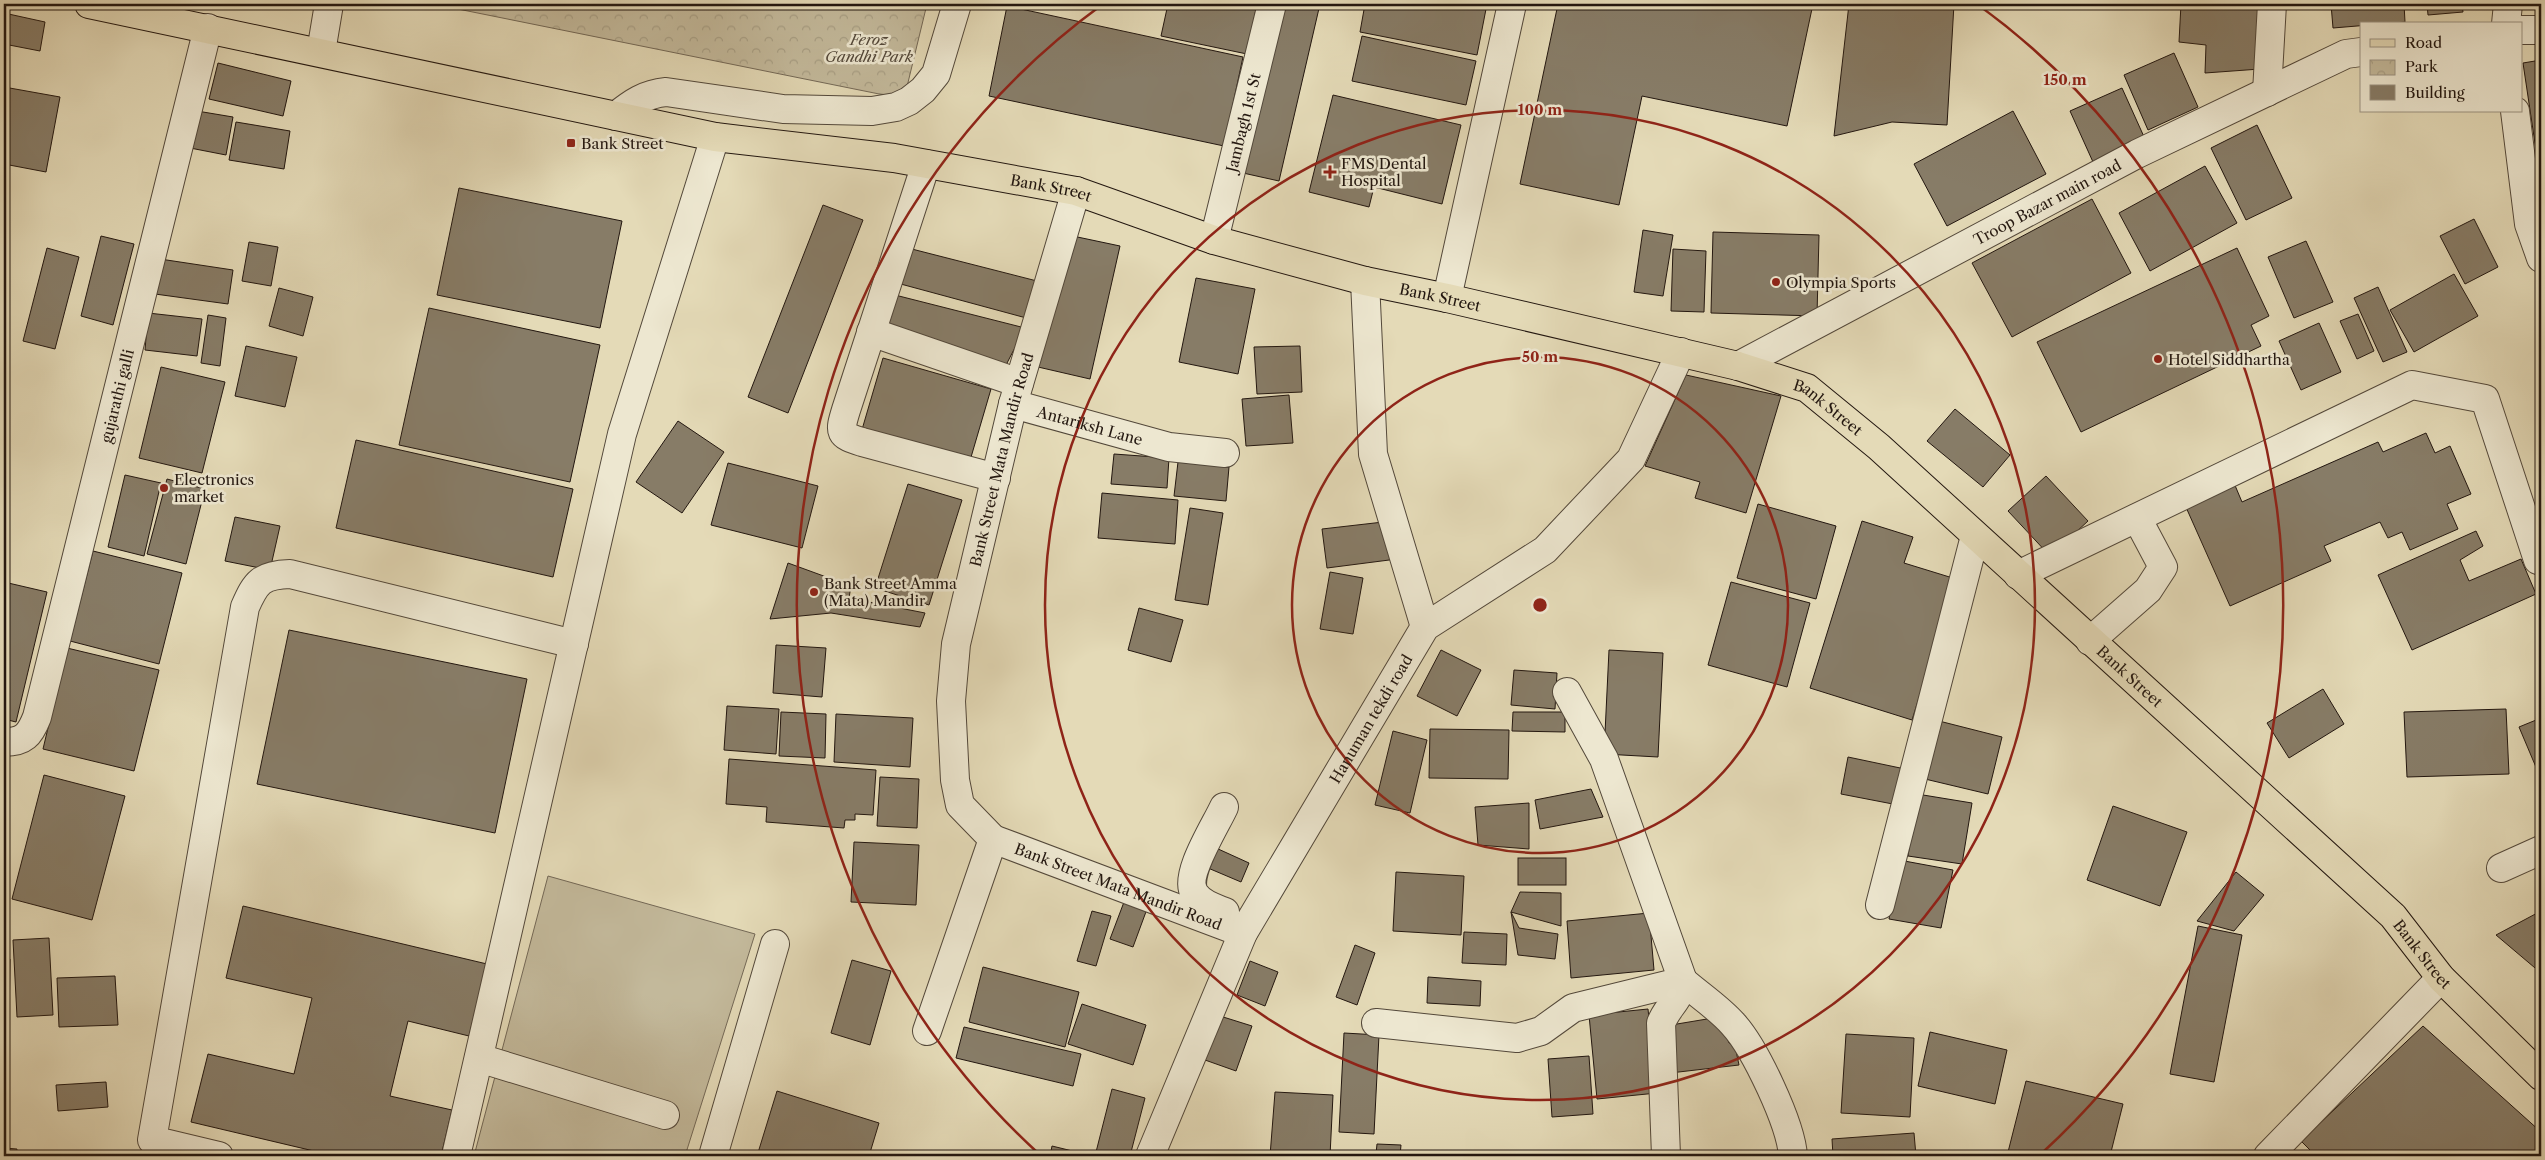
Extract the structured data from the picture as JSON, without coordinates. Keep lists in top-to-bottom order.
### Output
{
  "streets": {
    "main road": ["Bank Street"],
    "street": [
      "Jambagh 1st St",
      "Troop Bazar main road",
      "gujarathi galli",
      "Antariksh Lane",
      "Bank Street Mata Mandir Road",
      "Hanuman tekdi road"
    ]
  },
  "crossings": [
    ["Jambagh 1st St", "Bank Street"],
    ["Bank Street", "Troop Bazar main road"],
    ["Bank Street", "gujarathi galli"],
    ["Bank Street", "Bank Street Mata Mandir Road"],
    ["Bank Street", "Hanuman tekdi road"],
    ["Antariksh Lane", "Bank Street Mata Mandir Road"],
    ["Bank Street Mata Mandir Road", "Hanuman tekdi road"]
  ],
  "parks": ["Feroz Gandhi Park"],
  "places": {
    "transit": ["Bank Street"],
    "health": ["FMS Dental Hospital"],
    "other": [
      "Olympia Sports",
      "Hotel Siddhartha",
      "Electronics market",
      "Bank Street Amma (Mata) Mandir"
    ]
  },
  "legend": ["Road", "Park", "Building"],
  "rings": ["150 m", "100 m", "50 m"]
}
